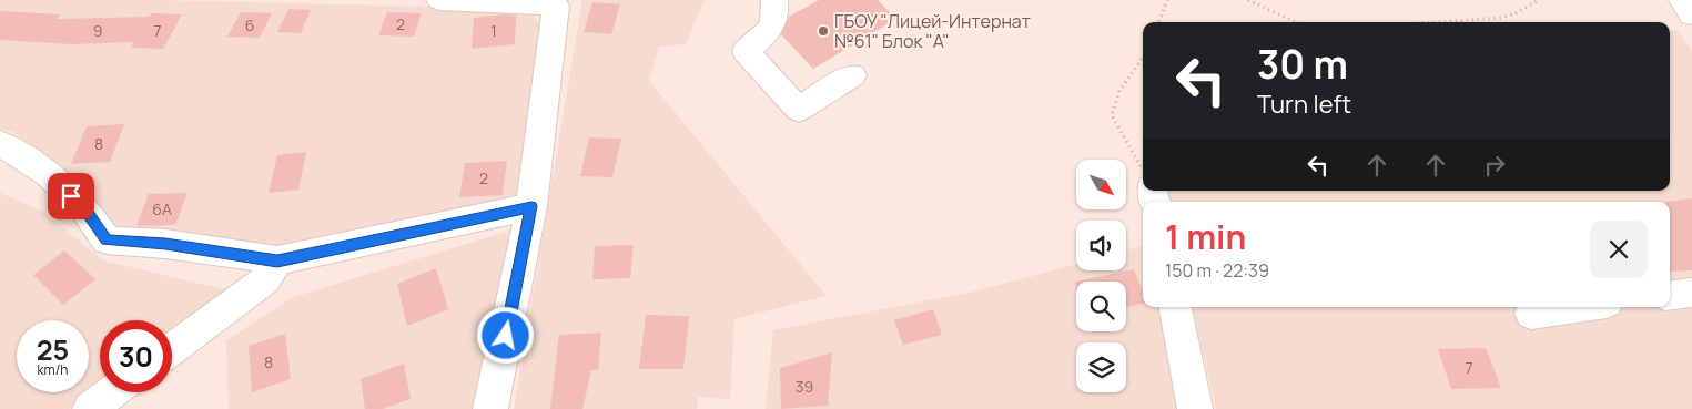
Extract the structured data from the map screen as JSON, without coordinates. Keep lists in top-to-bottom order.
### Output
{
  "places": ["ГБОУ \"Лицей-Интернат №61\" Блок \"А\""],
  "house_numbers": [
    "2",
    "6",
    "9",
    "7",
    "1",
    "8",
    "2",
    "6А",
    "8",
    "7",
    "39"
  ],
  "north": "bottom right",
  "page": {
    "turn": ["30 m", "Turn left"],
    "heading": ["1 min", "150 m · 22:39"],
    "speed": "25 km/h",
    "limit": "30"
  }
}
